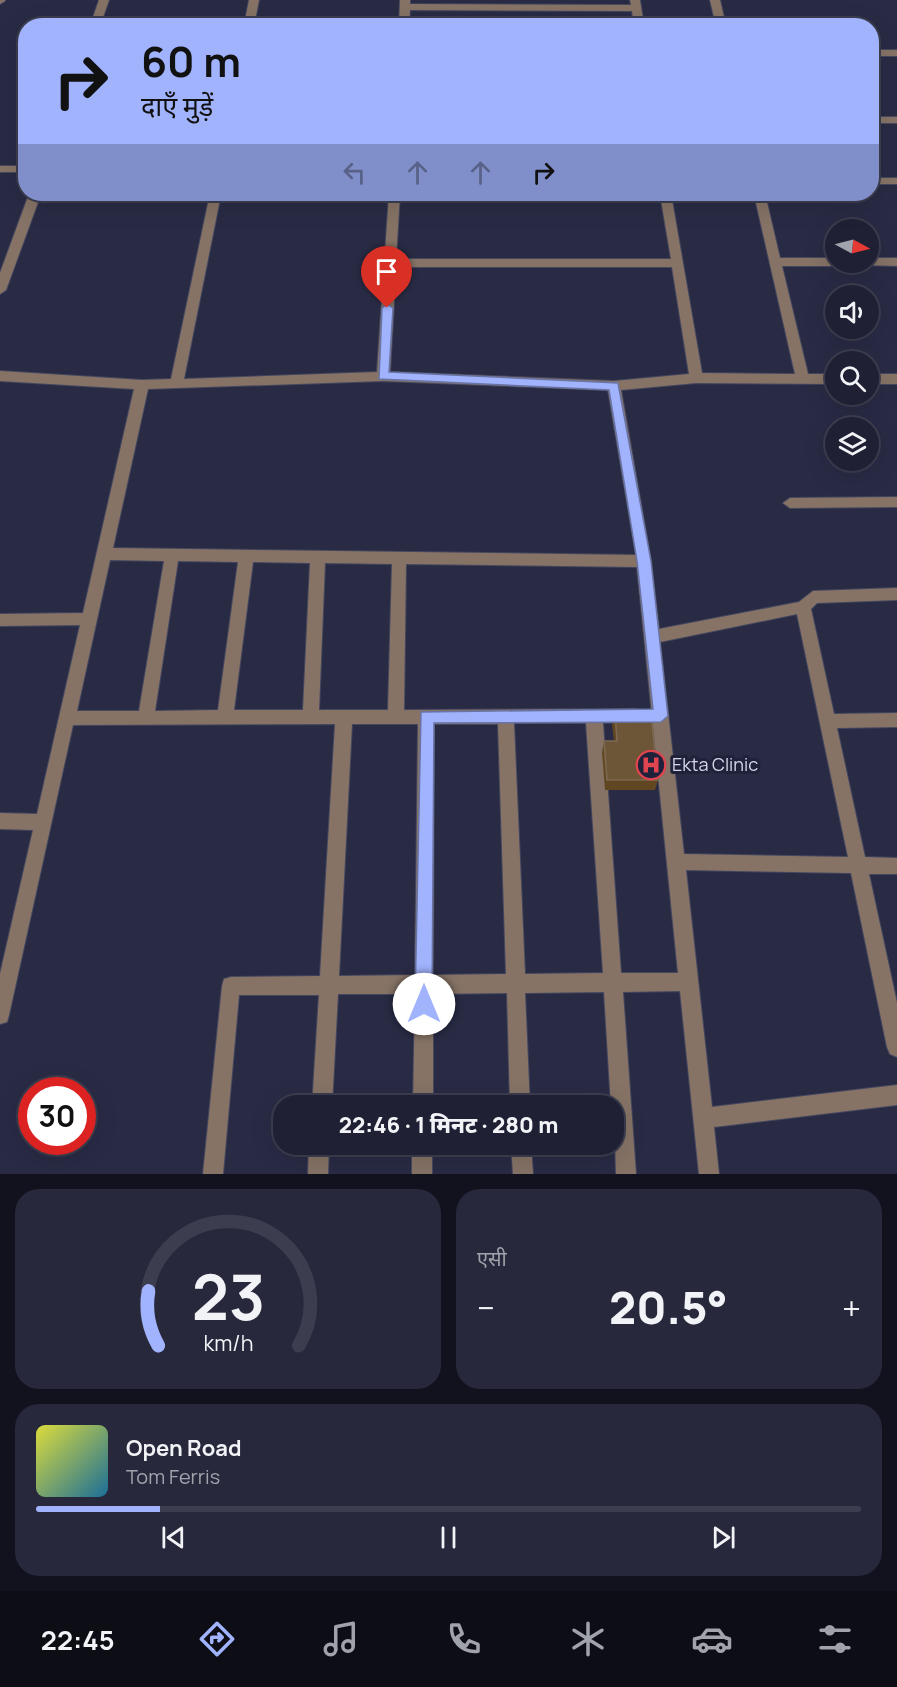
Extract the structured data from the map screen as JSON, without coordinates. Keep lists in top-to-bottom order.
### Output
{
  "places": {
    "hospital": ["Ekta Clinic"]
  },
  "north": "right",
  "page": {
    "turn": ["60 m", "दाएँ मुड़ें"],
    "limit": "30",
    "trip": "22:46 · 1 मिनट · 280 m",
    "tile": "एसी",
    "heat": ["−", "20.5°", "+"],
    "song": ["Open Road", "Tom Ferris"],
    "tabs": "22:45",
    "gauge": ["23", "km/h"]
  }
}
